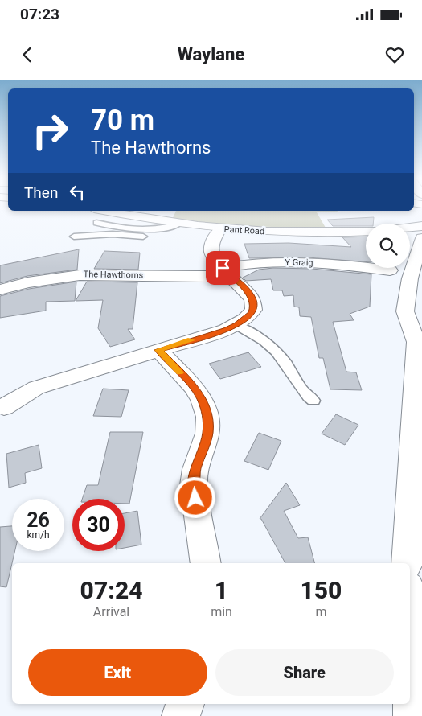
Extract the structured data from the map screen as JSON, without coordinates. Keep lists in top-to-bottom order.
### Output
{
  "streets": {
    "street": ["Pant Road", "Y Graig", "The Hawthorns"]
  },
  "crossings": [
    ["Y Graig", "The Hawthorns"]
  ],
  "page": {
    "status": "07:23",
    "header": "Waylane",
    "turn": ["70 m", "The Hawthorns"],
    "then": "Then",
    "speed": "26 km/h",
    "limit": "30",
    "eta": [
      "07:24",
      "Arrival",
      "1",
      "min",
      "150",
      "m"
    ],
    "buttons": ["Exit", "Share"]
  }
}
